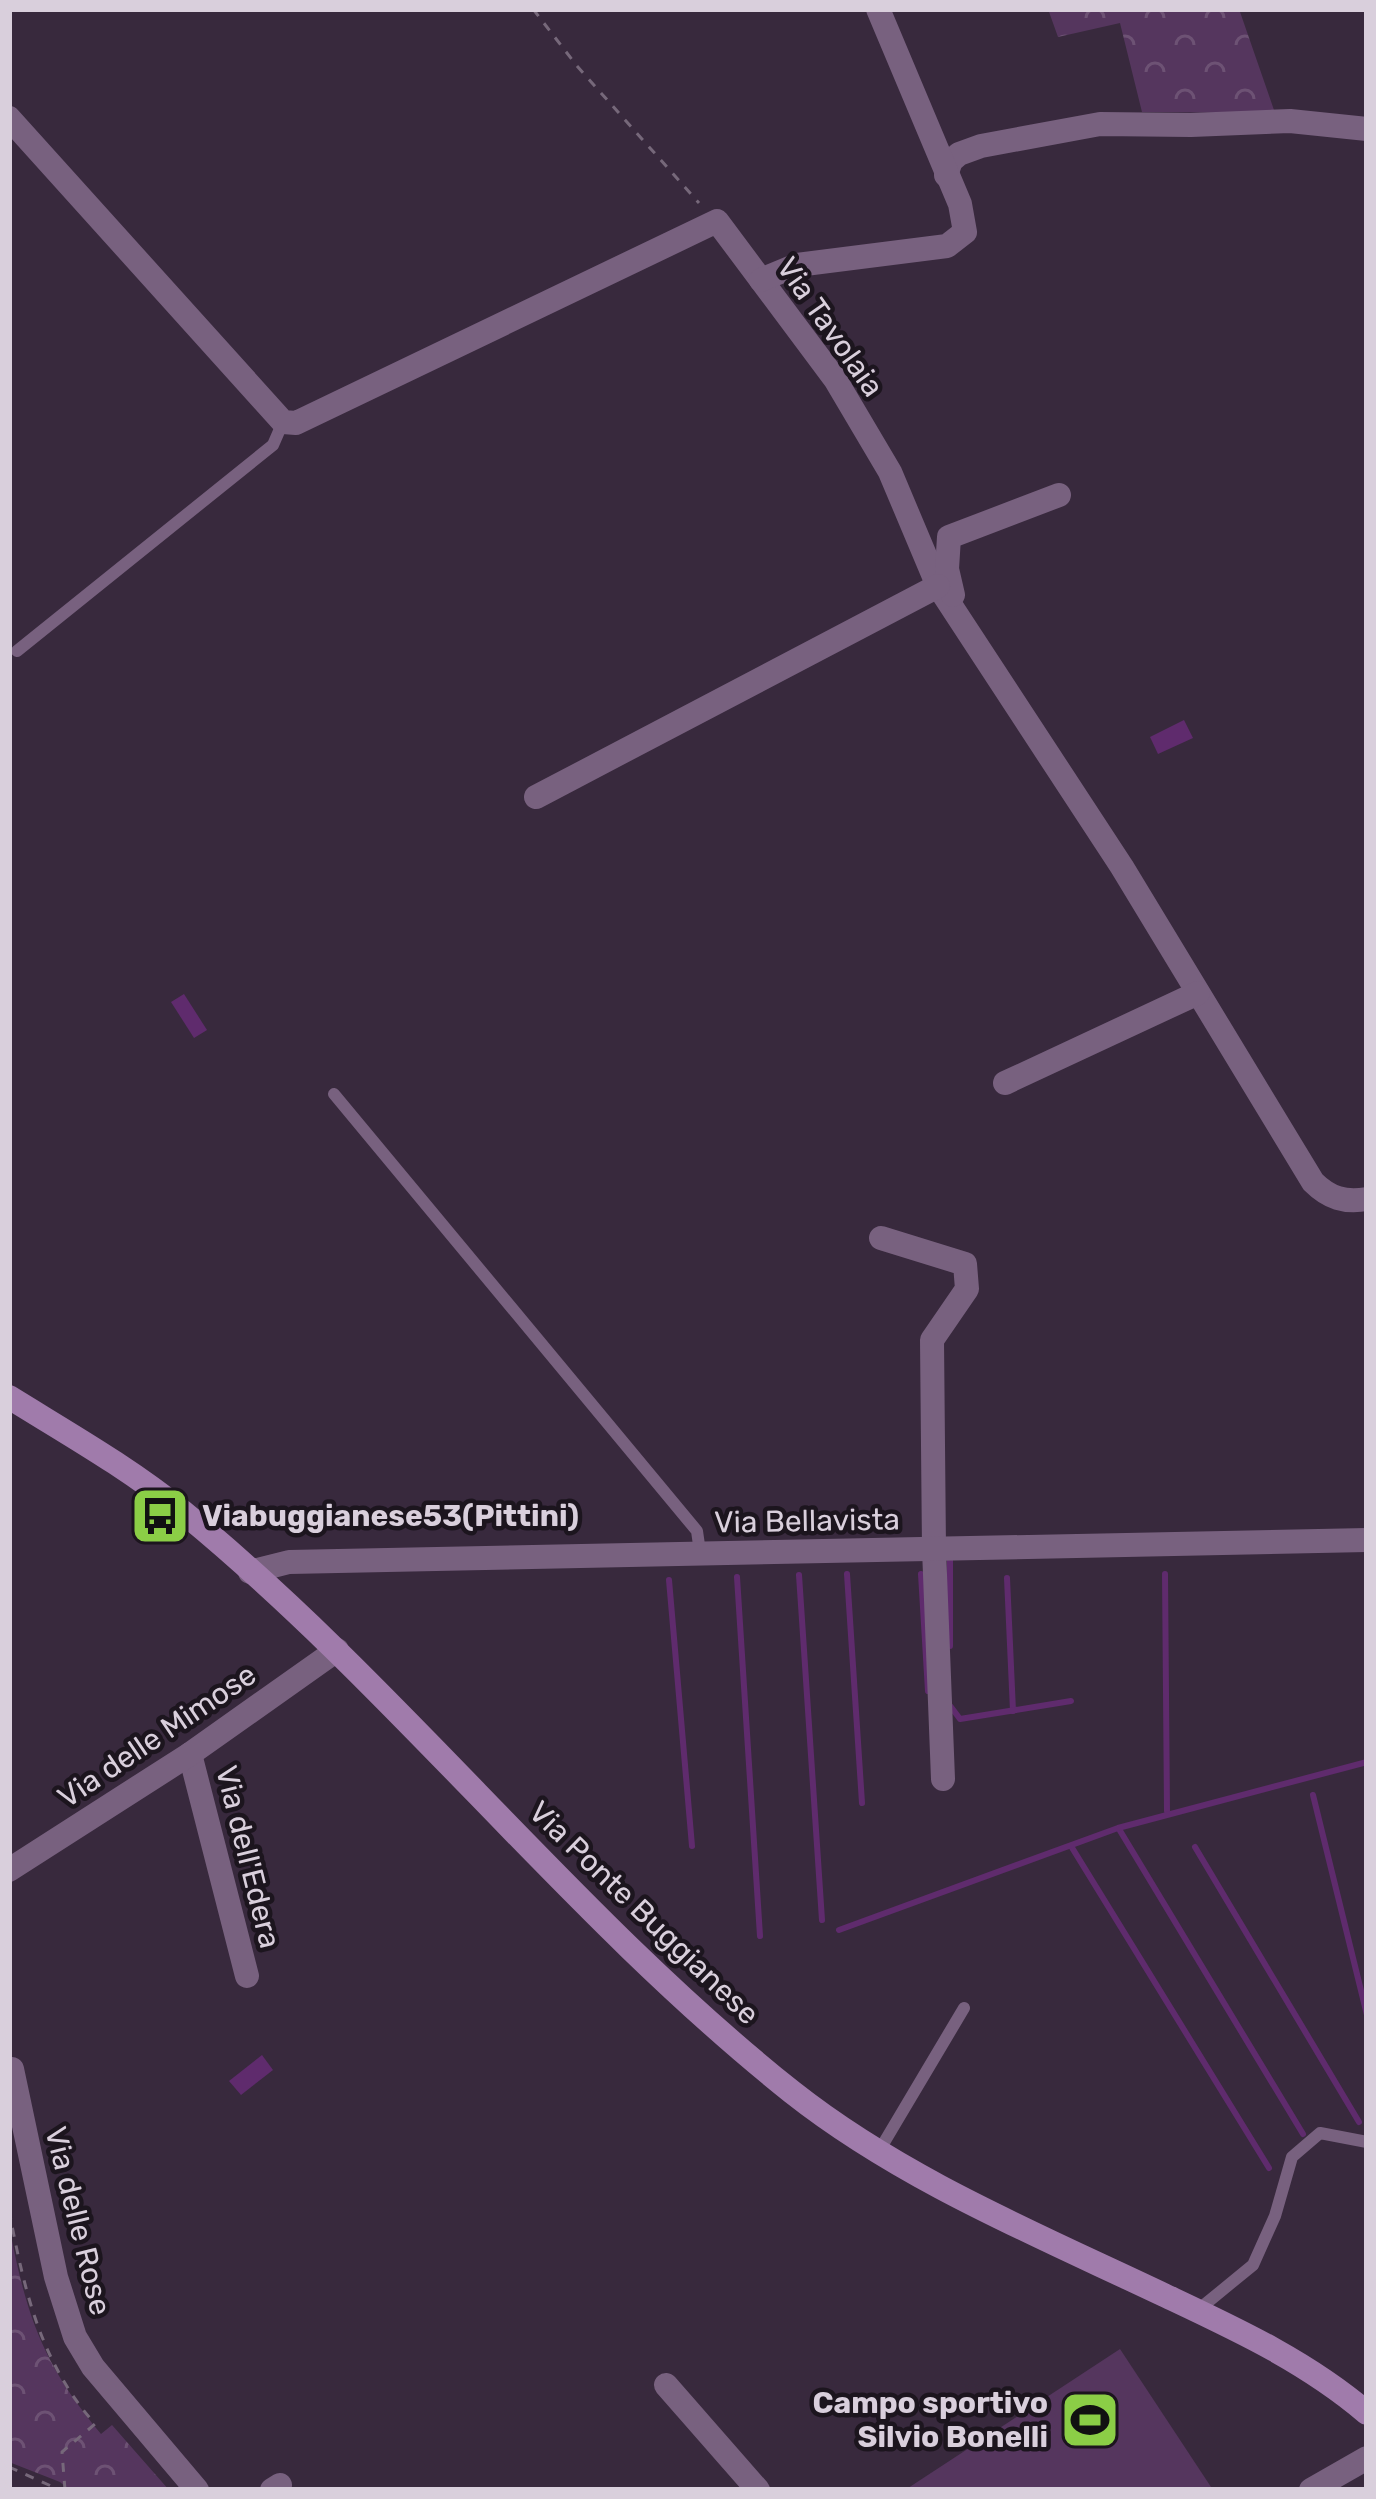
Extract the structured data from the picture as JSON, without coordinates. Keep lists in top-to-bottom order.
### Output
{
  "streets": {
    "main road": ["Via Ponte Buggianese"],
    "street": [
      "Via Tavolaia",
      "Via Bellavista",
      "Via delle Mimose",
      "Via dell'Edera",
      "Via delle Rose"
    ]
  },
  "crossings": [
    ["Via Bellavista", "Via Ponte Buggianese"],
    ["Via delle Mimose", "Via dell'Edera"],
    ["Via delle Mimose", "Via Ponte Buggianese"]
  ],
  "places": {
    "bus stop": ["Viabuggianese53(Pittini)"],
    "sports": ["Campo sportivo Silvio Bonelli"]
  }
}
